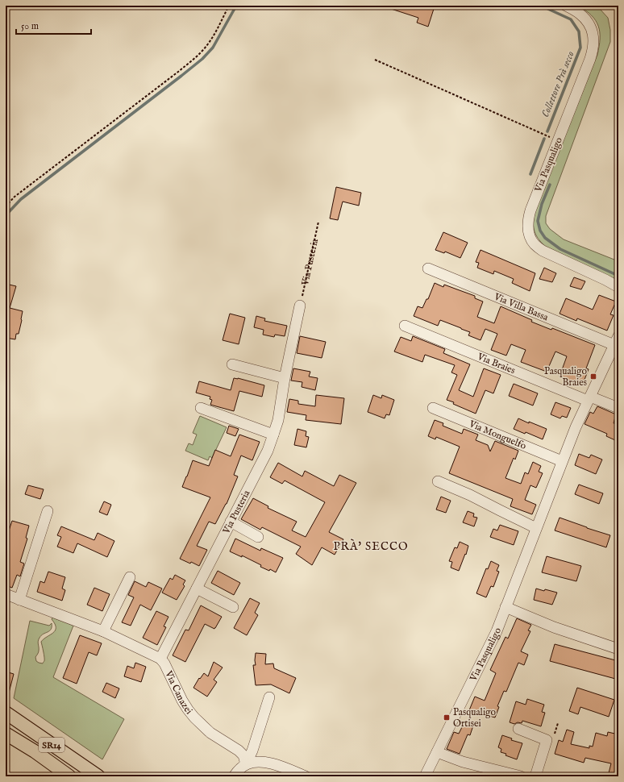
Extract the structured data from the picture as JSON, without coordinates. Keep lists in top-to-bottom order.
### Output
{
  "streets": {
    "main road": ["SR14"],
    "street": [
      "Via Pasqualigo",
      "Via Pusteria",
      "Via Villa Bassa",
      "Via Braies",
      "Via Monguelfo",
      "Via Canazei"
    ]
  },
  "crossings": [
    ["Via Pasqualigo", "Via Villa Bassa"],
    ["Via Pasqualigo", "Via Braies"],
    ["Via Pasqualigo", "Via Monguelfo"],
    ["Via Pusteria", "Via Canazei"]
  ],
  "districts": ["PRÀ' SECCO"],
  "water": ["Collettore Prà secco"],
  "places": {
    "transit": ["Pasqualigo Braies", "Pasqualigo Ortisei"]
  },
  "scale_bar": "50 m"
}
